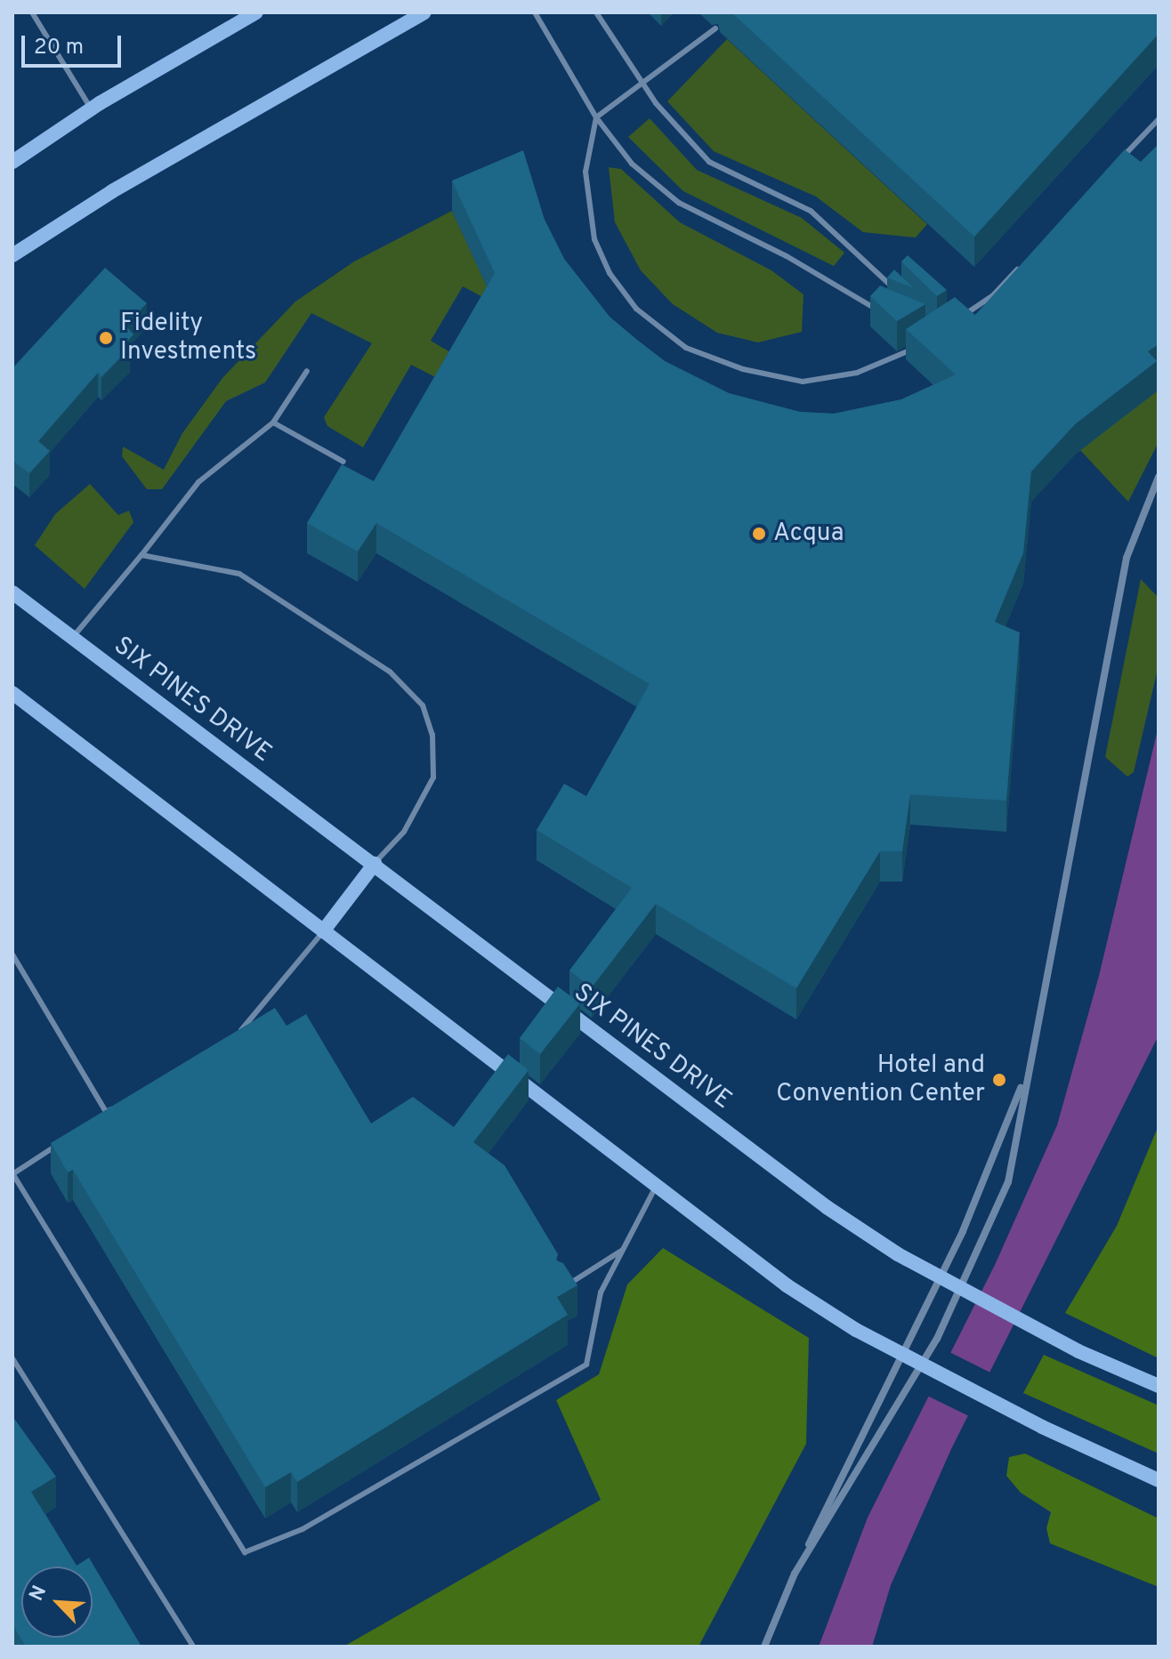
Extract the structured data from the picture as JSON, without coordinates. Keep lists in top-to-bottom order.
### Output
{
  "streets": {
    "street": ["SIX PINES DRIVE"]
  },
  "places": ["Fidelity Investments", "Acqua", "Hotel and Convention Center"],
  "scale_bar": "20 m",
  "north": "top left"
}
